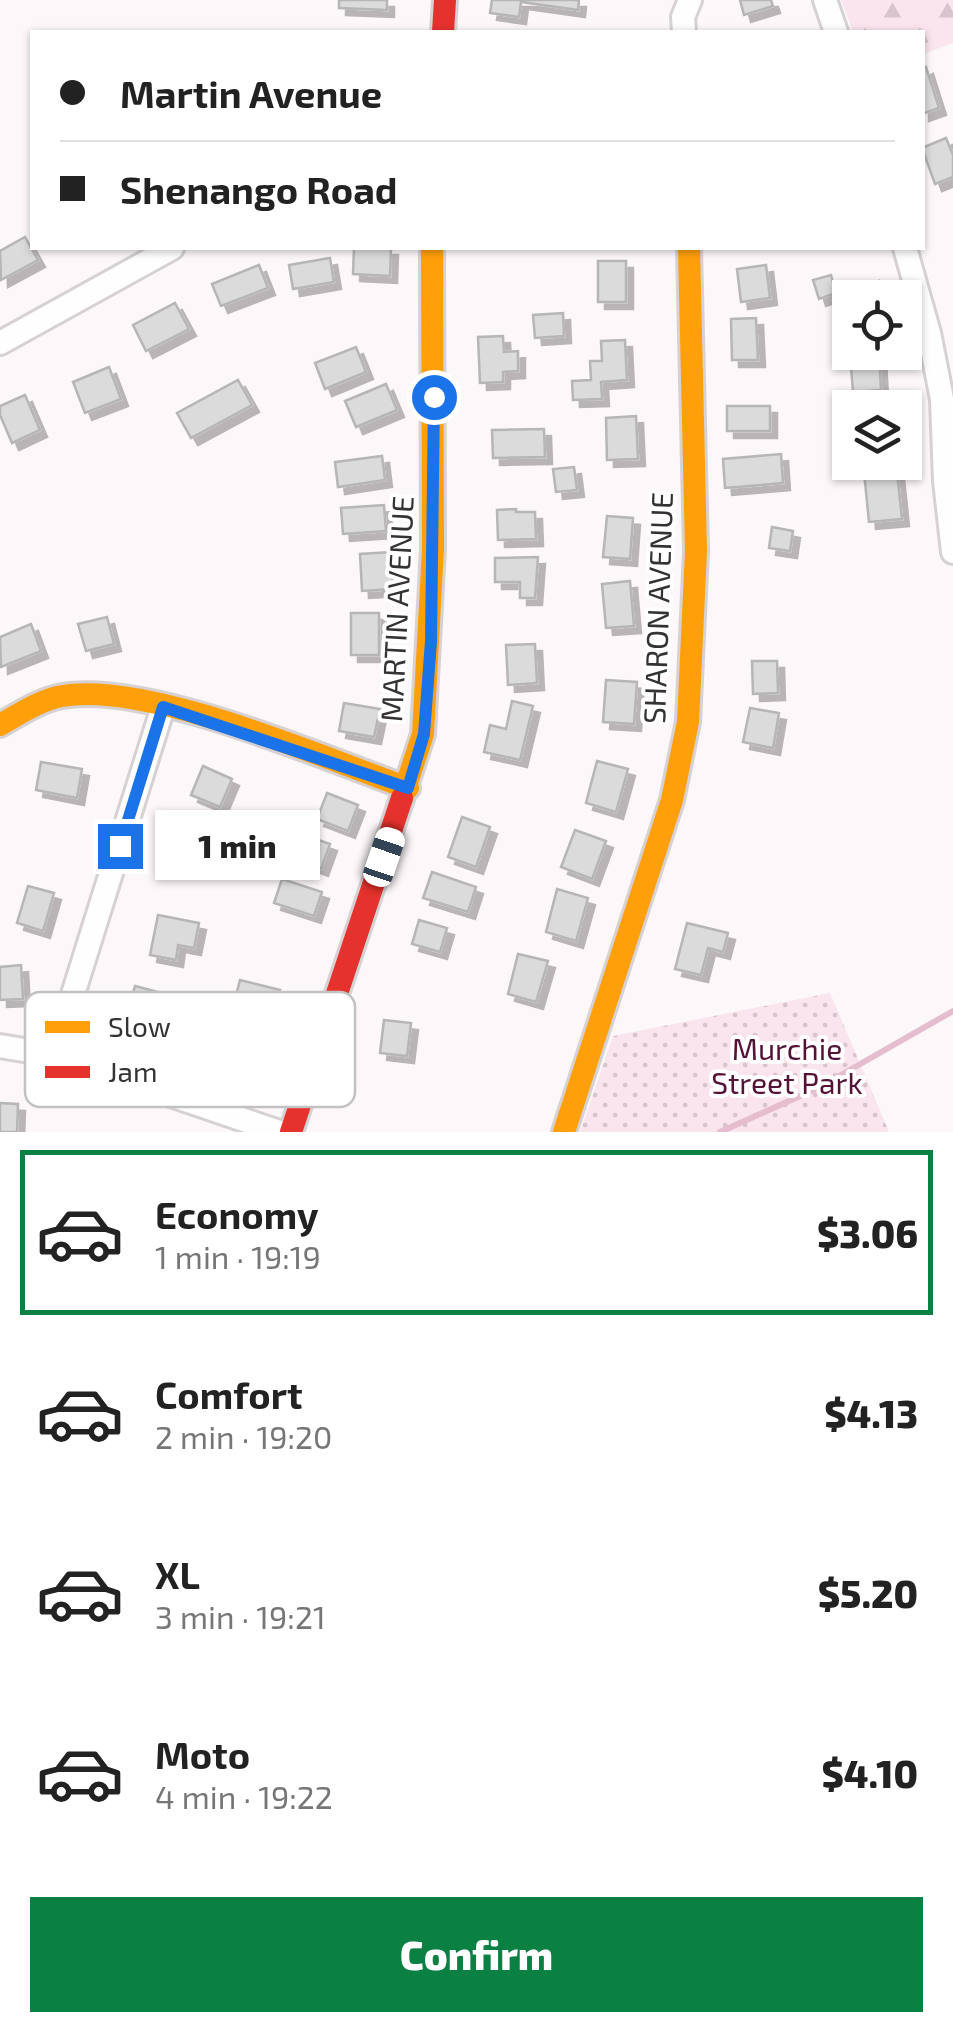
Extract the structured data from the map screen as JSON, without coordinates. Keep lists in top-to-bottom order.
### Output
{
  "streets": {
    "street": ["SHARON AVENUE", "MARTIN AVENUE"]
  },
  "parks": ["Murchie Street Park"],
  "legend": ["Slow", "Jam"],
  "page": {
    "banner": ["Martin Avenue", "Shenango Road"],
    "bubble": "1 min",
    "list": [
      {
        "name": "Economy",
        "note": "1 min · 19:19",
        "value": "$3.06"
      },
      {
        "name": "Comfort",
        "note": "2 min · 19:20",
        "value": "$4.13"
      },
      {
        "name": "XL",
        "note": "3 min · 19:21",
        "value": "$5.20"
      },
      {
        "name": "Moto",
        "note": "4 min · 19:22",
        "value": "$4.10"
      }
    ],
    "buttons": "Confirm"
  }
}
